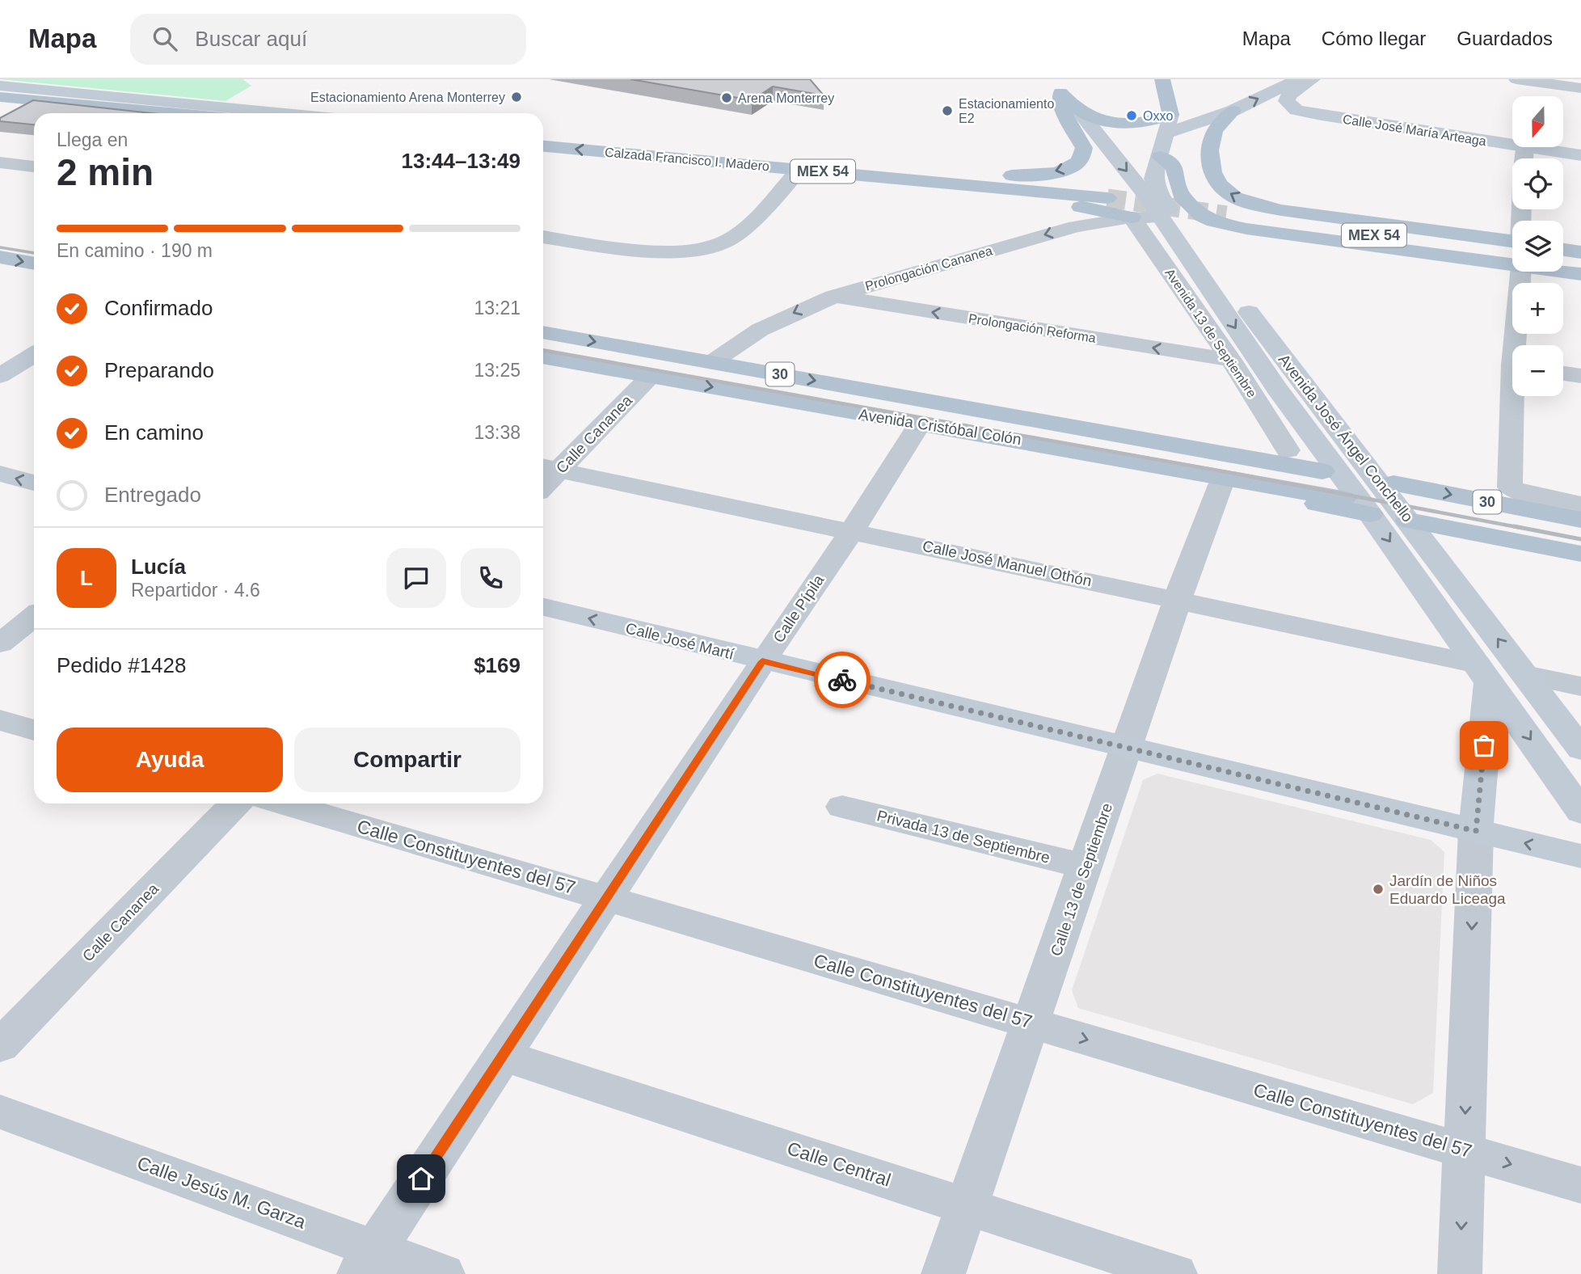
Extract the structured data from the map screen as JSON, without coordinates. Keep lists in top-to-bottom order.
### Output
{
  "streets": {
    "main road": [
      "Calle José María Arteaga",
      "Calzada Francisco I. Madero",
      "MEX 54",
      "30",
      "Avenida Cristóbal Colón",
      "Avenida José Ángel Conchello",
      "Calle José Martí"
    ],
    "street": [
      "Prolongación Cananea",
      "Prolongación Reforma",
      "Avenida 13 de Septiembre",
      "Calle Cananea",
      "Calle José Manuel Othón",
      "Calle Pípila",
      "Privada 13 de Septiembre",
      "Calle Constituyentes del 57",
      "Calle 13 de Septiembre",
      "Calle Central",
      "Calle Jesús M. Garza"
    ]
  },
  "crossings": [
    ["Prolongación Cananea", "Prolongación Reforma"],
    ["Prolongación Cananea", "Avenida 13 de Septiembre"],
    ["Prolongación Cananea", "Avenida Cristóbal Colón"],
    ["Prolongación Cananea", "Avenida José Ángel Conchello"],
    ["Prolongación Reforma", "Avenida 13 de Septiembre"],
    ["30", "Avenida José Ángel Conchello"],
    ["Avenida Cristóbal Colón", "Calle Cananea"],
    ["Avenida Cristóbal Colón", "Avenida José Ángel Conchello"],
    ["Avenida Cristóbal Colón", "Calle Pípila"],
    ["Calle Cananea", "Calle José Manuel Othón"],
    ["Avenida José Ángel Conchello", "Calle José Manuel Othón"],
    ["Calle José Manuel Othón", "Calle Pípila"],
    ["Calle José Manuel Othón", "Calle 13 de Septiembre"],
    ["Calle Pípila", "Calle José Martí"],
    ["Calle Pípila", "Calle Constituyentes del 57"],
    ["Calle Pípila", "Calle Central"],
    ["Calle Pípila", "Calle Jesús M. Garza"],
    ["Calle José Martí", "Calle 13 de Septiembre"],
    ["Privada 13 de Septiembre", "Calle 13 de Septiembre"],
    ["Calle Constituyentes del 57", "Calle 13 de Septiembre"],
    ["Calle 13 de Septiembre", "Calle Central"]
  ],
  "one_way": ["Prolongación Reforma", "Calle Constituyentes del 57"],
  "places": [
    "Estacionamiento Arena Monterrey",
    "Arena Monterrey",
    "Estacionamiento E2",
    "Oxxo",
    "Jardín de Niños Eduardo Liceaga"
  ],
  "north": "bottom",
  "page": {
    "header": "Mapa",
    "search": "Buscar aquí",
    "nav": ["Mapa", "Cómo llegar", "Guardados"],
    "map_buttons": ["+", "−"],
    "heading": ["2 min", "Llega en", "13:44–13:49"],
    "panel": [
      "Lucía",
      "Repartidor · 4.6",
      "Pedido #1428",
      "$169"
    ],
    "bar": "En camino · 190 m",
    "list": [
      ["Confirmado", "13:21"],
      ["Preparando", "13:25"],
      ["En camino", "13:38"],
      "Entregado"
    ],
    "round": "L",
    "buttons": ["Ayuda", "Compartir"]
  }
}
